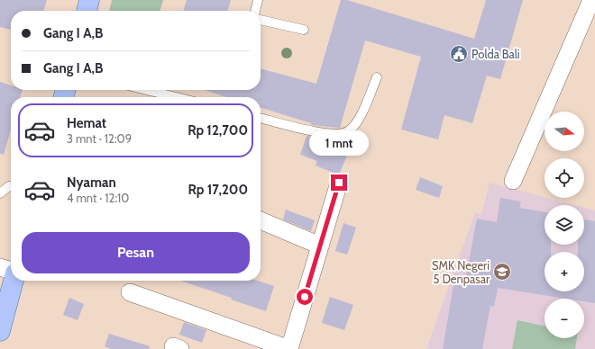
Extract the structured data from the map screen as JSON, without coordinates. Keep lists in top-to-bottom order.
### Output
{
  "places": {
    "public building": ["Polda Bali"],
    "school or university": ["SMK Negeri 5 Denpasar"]
  },
  "north": "right",
  "page": {
    "banner": ["Gang I A,B", "Gang I A,B"],
    "list": [
      {
        "name": "Hemat",
        "note": "3 mnt · 12:09",
        "value": "Rp 12,700"
      },
      {
        "name": "Nyaman",
        "note": "4 mnt · 12:10",
        "value": "Rp 17,200"
      }
    ],
    "map_buttons": ["+", "−"],
    "bubble": "1 mnt",
    "buttons": "Pesan"
  }
}
